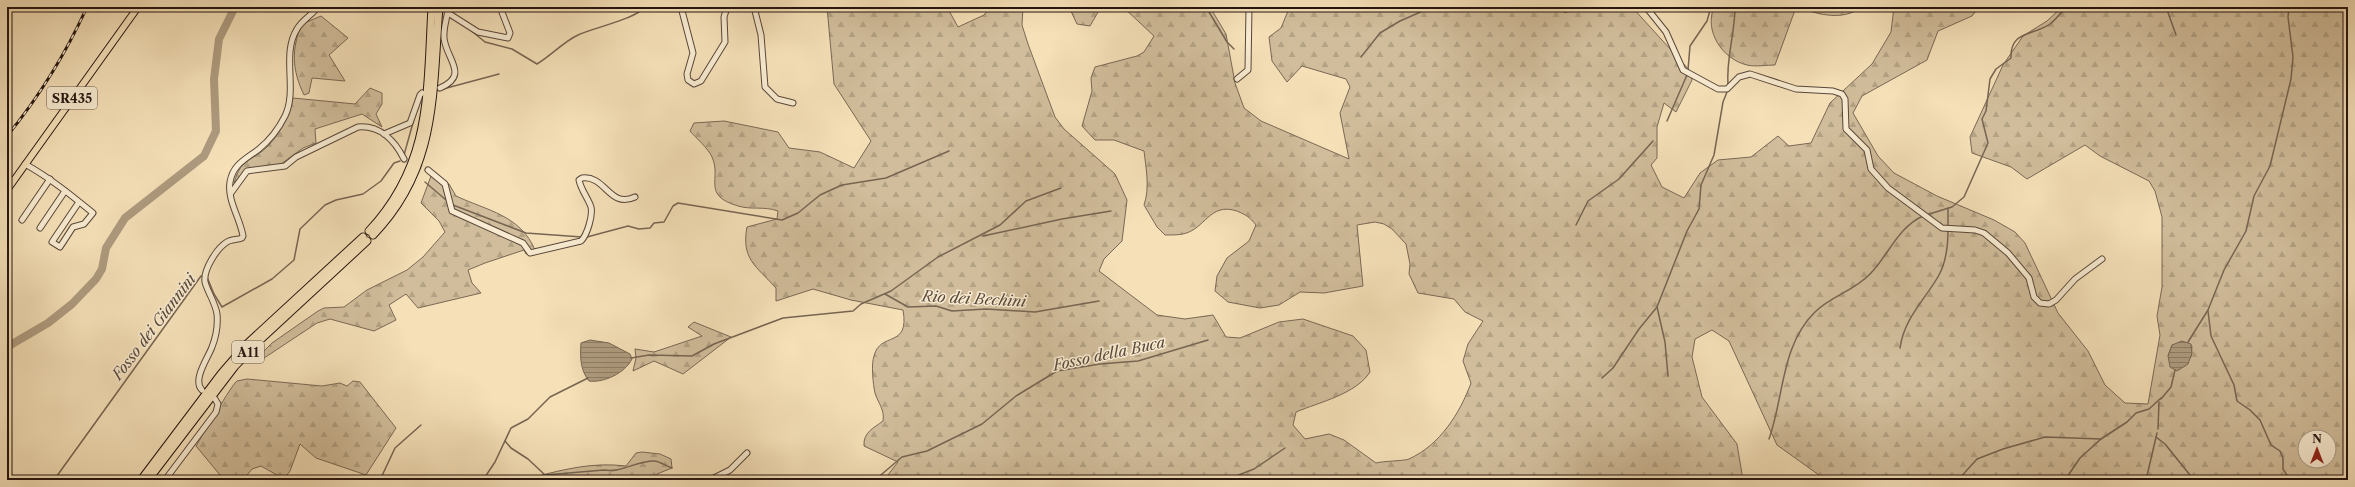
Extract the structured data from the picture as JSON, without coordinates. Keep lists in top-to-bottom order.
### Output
{
  "streets": {
    "highway": ["A11"],
    "main road": ["SR435"]
  },
  "water": ["Rio dei Bechini", "Fosso dei Giannini", "Fosso della Buca"],
  "north": "top"
}
